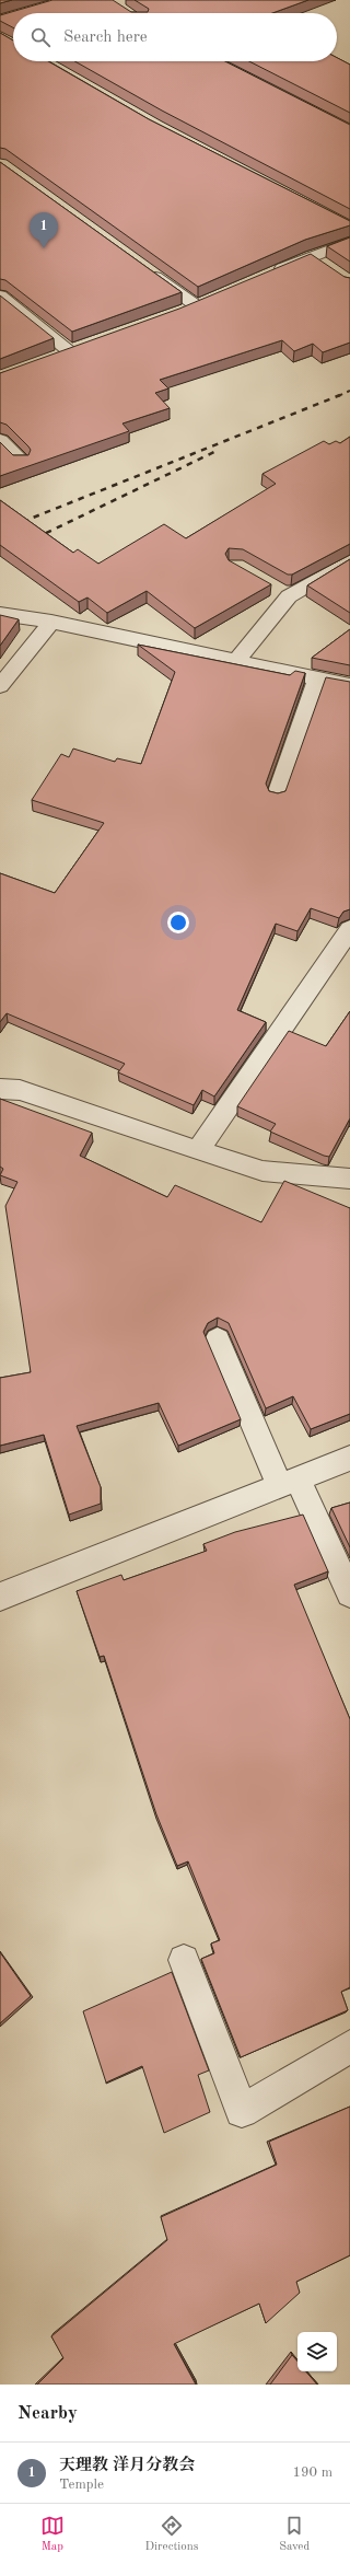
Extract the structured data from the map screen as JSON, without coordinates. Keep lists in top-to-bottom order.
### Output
{
  "page": {
    "search": "Search here",
    "pins": "1",
    "heading": "Nearby",
    "list": [
      {
        "mark": "1",
        "name": "天理教 洋月分教会",
        "note": "Temple",
        "value": "190 m"
      }
    ],
    "nav": ["Map", "Directions", "Saved"]
  }
}
